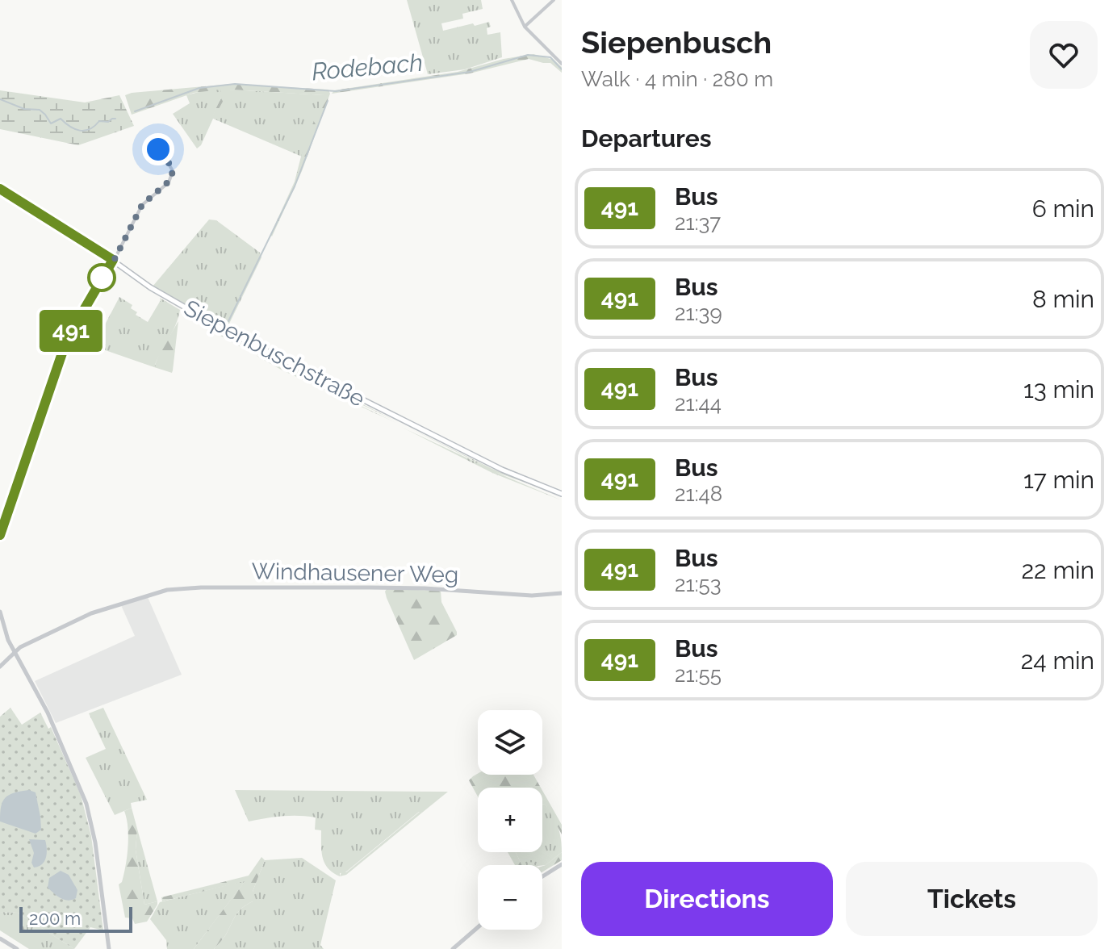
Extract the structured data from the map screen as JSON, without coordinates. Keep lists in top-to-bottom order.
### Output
{
  "streets": {
    "main road": ["Siepenbuschstraße"],
    "street": ["Windhausener Weg"]
  },
  "water": ["Rodebach"],
  "lines": ["bus line 491"],
  "scale_bar": "200 m",
  "page": {
    "on_map": "491",
    "heading": [
      ["Siepenbusch", "Walk · 4 min · 280 m"],
      "Departures"
    ],
    "list": [
      {
        "mark": "491",
        "name": "Bus",
        "note": "21:37",
        "value": "6 min"
      },
      {
        "mark": "491",
        "name": "Bus",
        "note": "21:39",
        "value": "8 min"
      },
      {
        "mark": "491",
        "name": "Bus",
        "note": "21:44",
        "value": "13 min"
      },
      {
        "mark": "491",
        "name": "Bus",
        "note": "21:48",
        "value": "17 min"
      },
      {
        "mark": "491",
        "name": "Bus",
        "note": "21:53",
        "value": "22 min"
      },
      {
        "mark": "491",
        "name": "Bus",
        "note": "21:55",
        "value": "24 min"
      }
    ],
    "map_buttons": ["+", "−"],
    "buttons": ["Directions", "Tickets"],
    "scale": "200 m"
  }
}
